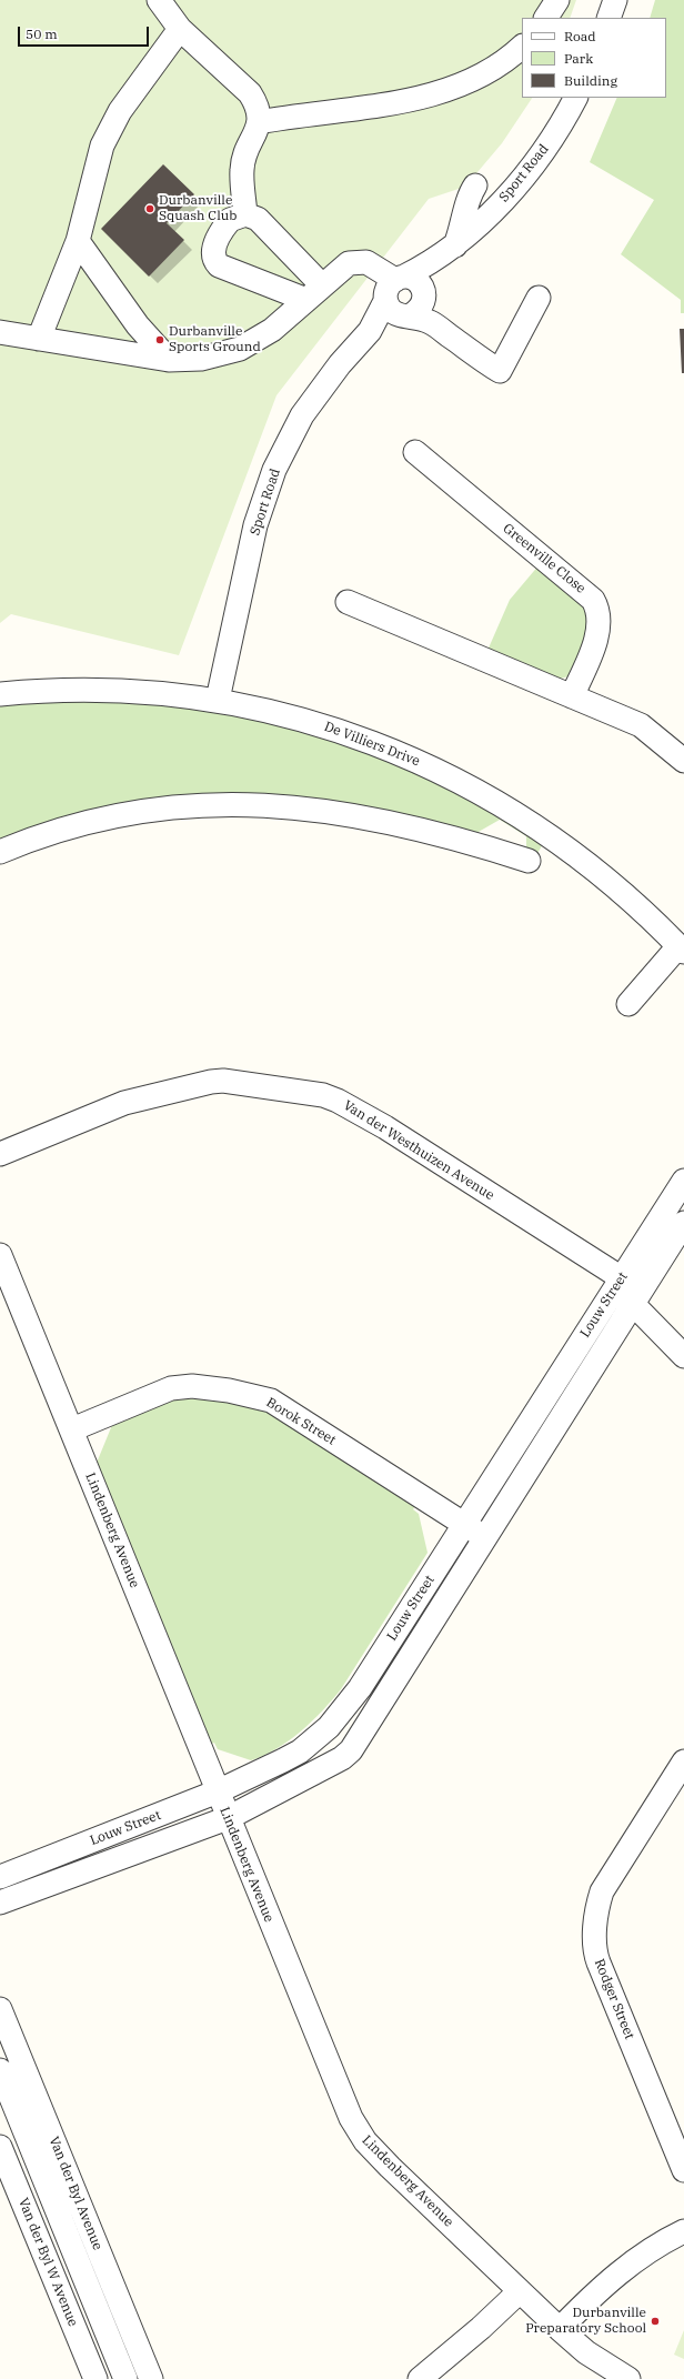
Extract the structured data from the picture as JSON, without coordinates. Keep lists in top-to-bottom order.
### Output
{
  "streets": {
    "street": [
      "Sport Road",
      "Greenville Close",
      "De Villiers Drive",
      "Van der Westhuizen Avenue",
      "Louw Street",
      "Borok Street",
      "Lindenberg Avenue",
      "Rodger Street",
      "Van der Byl Avenue",
      "Van der Byl W Avenue"
    ]
  },
  "crossings": [
    ["Sport Road", "De Villiers Drive"],
    ["Van der Westhuizen Avenue", "Louw Street"],
    ["Louw Street", "Borok Street"],
    ["Louw Street", "Lindenberg Avenue"],
    ["Borok Street", "Lindenberg Avenue"]
  ],
  "places": ["Durbanville Squash Club", "Durbanville Sports Ground", "Durbanville Preparatory School"],
  "legend": ["Road", "Park", "Building"],
  "scale_bar": "50 m"
}
